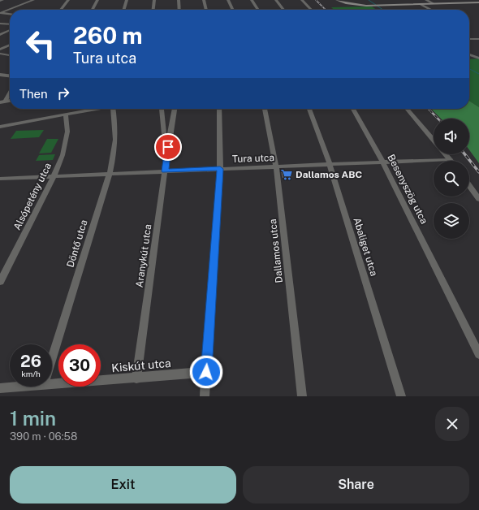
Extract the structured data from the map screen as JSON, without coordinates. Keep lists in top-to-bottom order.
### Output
{
  "streets": {
    "street": [
      "Tura utca",
      "Besenyszög utca",
      "Alsópetény utca",
      "Döntő utca",
      "Abaliget utca",
      "Dallamos utca",
      "Aranykút utca",
      "Kiskút utca"
    ]
  },
  "crossings": [
    ["Tura utca", "Besenyszög utca"],
    ["Tura utca", "Alsópetény utca"],
    ["Tura utca", "Döntő utca"],
    ["Tura utca", "Abaliget utca"],
    ["Tura utca", "Dallamos utca"],
    ["Tura utca", "Aranykút utca"],
    ["Aranykút utca", "Kiskút utca"]
  ],
  "places": {
    "supermarket": ["Dallamos ABC"]
  },
  "page": {
    "turn": ["260 m", "Tura utca"],
    "then": "Then",
    "speed": "26 km/h",
    "limit": "30",
    "heading": ["1 min", "390 m · 06:58"],
    "buttons": ["Exit", "Share"]
  }
}
